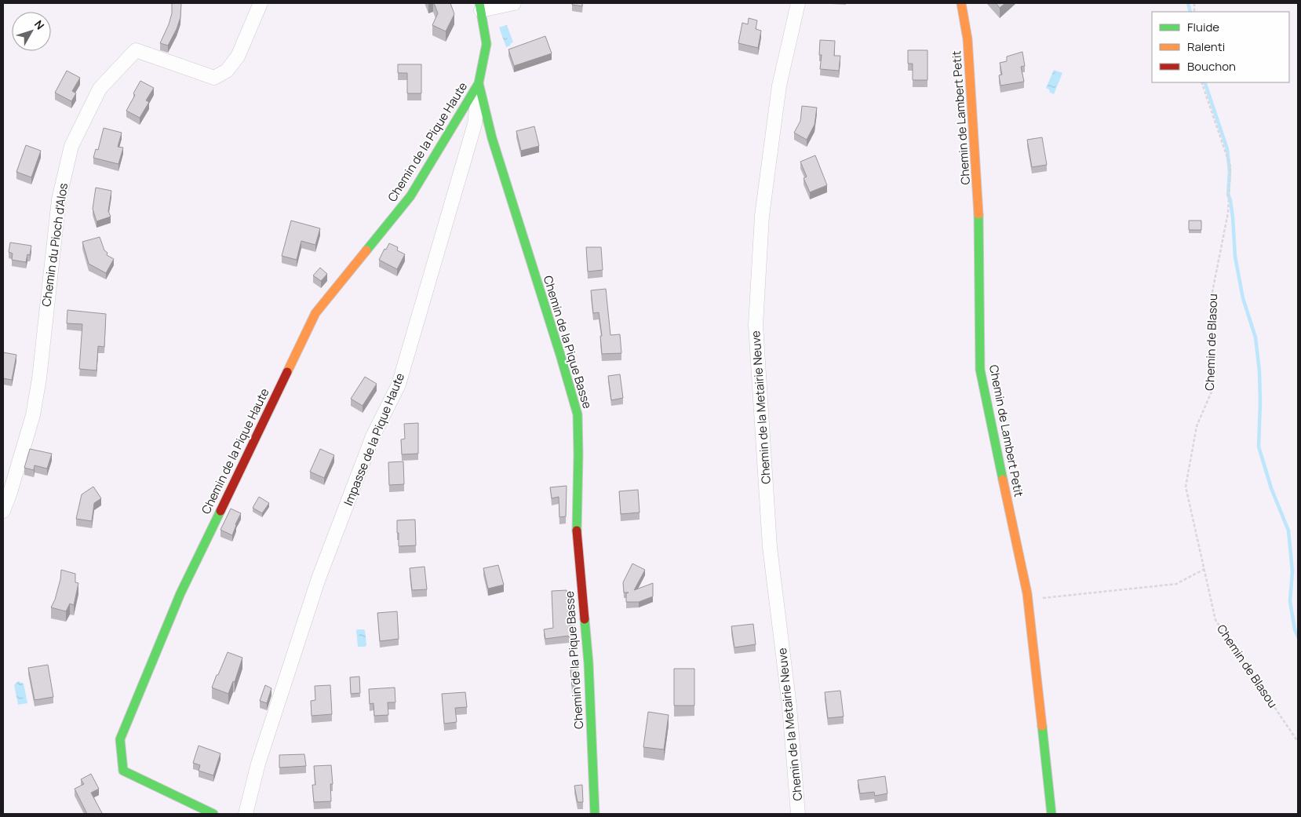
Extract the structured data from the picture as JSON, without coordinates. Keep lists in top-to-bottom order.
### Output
{
  "streets": {
    "street": [
      "Chemin de Lambert Petit",
      "Chemin de la Pique Haute",
      "Chemin du Pioch d'Alos",
      "Chemin de la Pique Basse",
      "Chemin de la Metairie Neuve",
      "Impasse de la Pique Haute"
    ],
    "path": ["Chemin de Blasou"]
  },
  "crossings": [
    ["Chemin de la Pique Haute", "Chemin de la Pique Basse"],
    ["Chemin de la Pique Haute", "Impasse de la Pique Haute"],
    ["Chemin de la Pique Basse", "Impasse de la Pique Haute"]
  ],
  "legend": ["Fluide", "Ralenti", "Bouchon"],
  "north": "top right"
}
